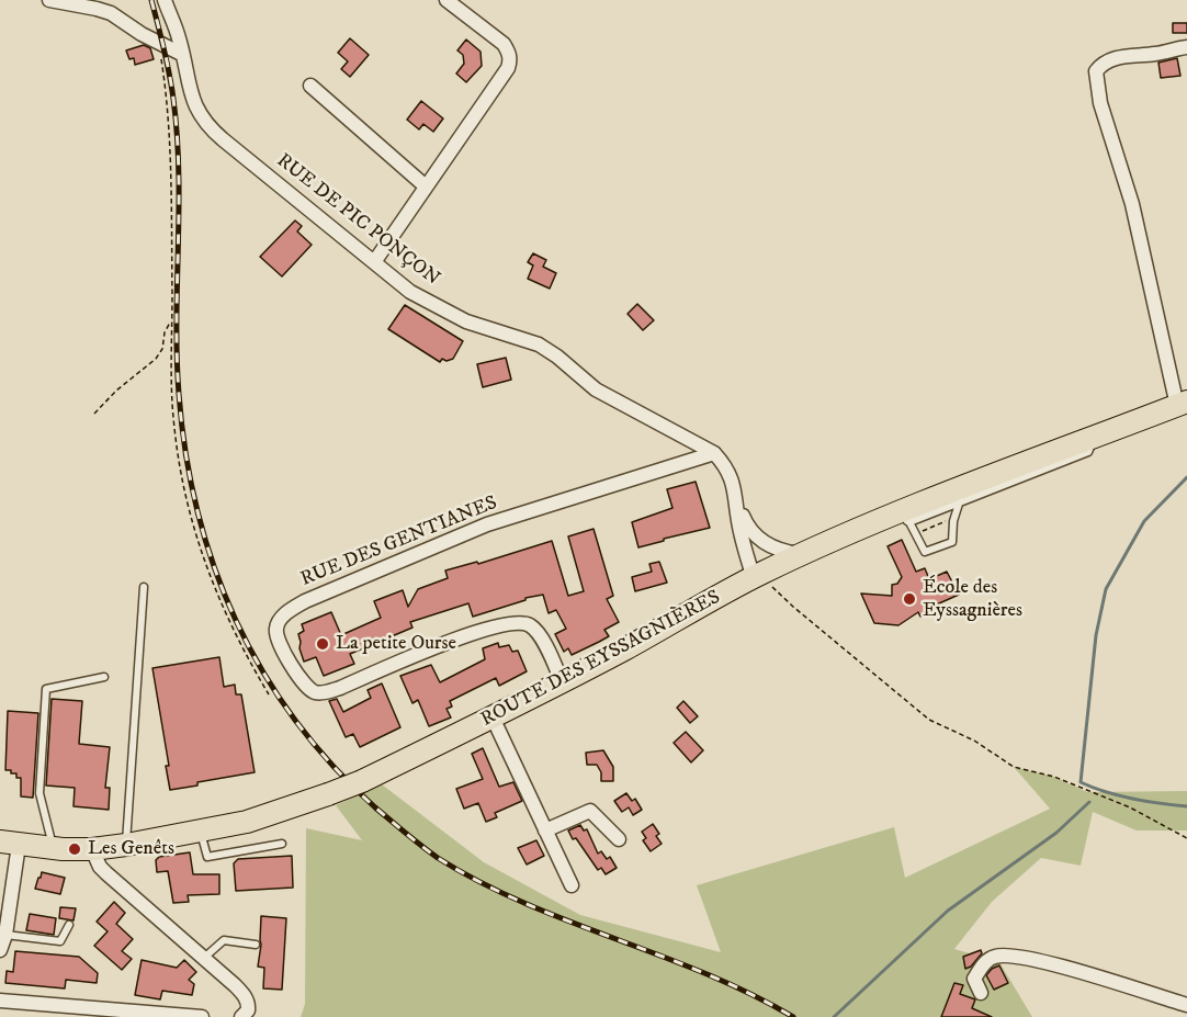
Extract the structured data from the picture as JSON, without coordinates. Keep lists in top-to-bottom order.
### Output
{
  "streets": {
    "main road": ["ROUTE DES EYSSAGNIÈRES"],
    "street": ["RUE DE PIC PONÇON", "RUE DES GENTIANES"]
  },
  "crossings": [
    ["RUE DE PIC PONÇON", "RUE DES GENTIANES"],
    ["RUE DES GENTIANES", "ROUTE DES EYSSAGNIÈRES"]
  ],
  "places": ["École des Eyssagnières", "La petite Ourse", "Les Genêts"]
}
